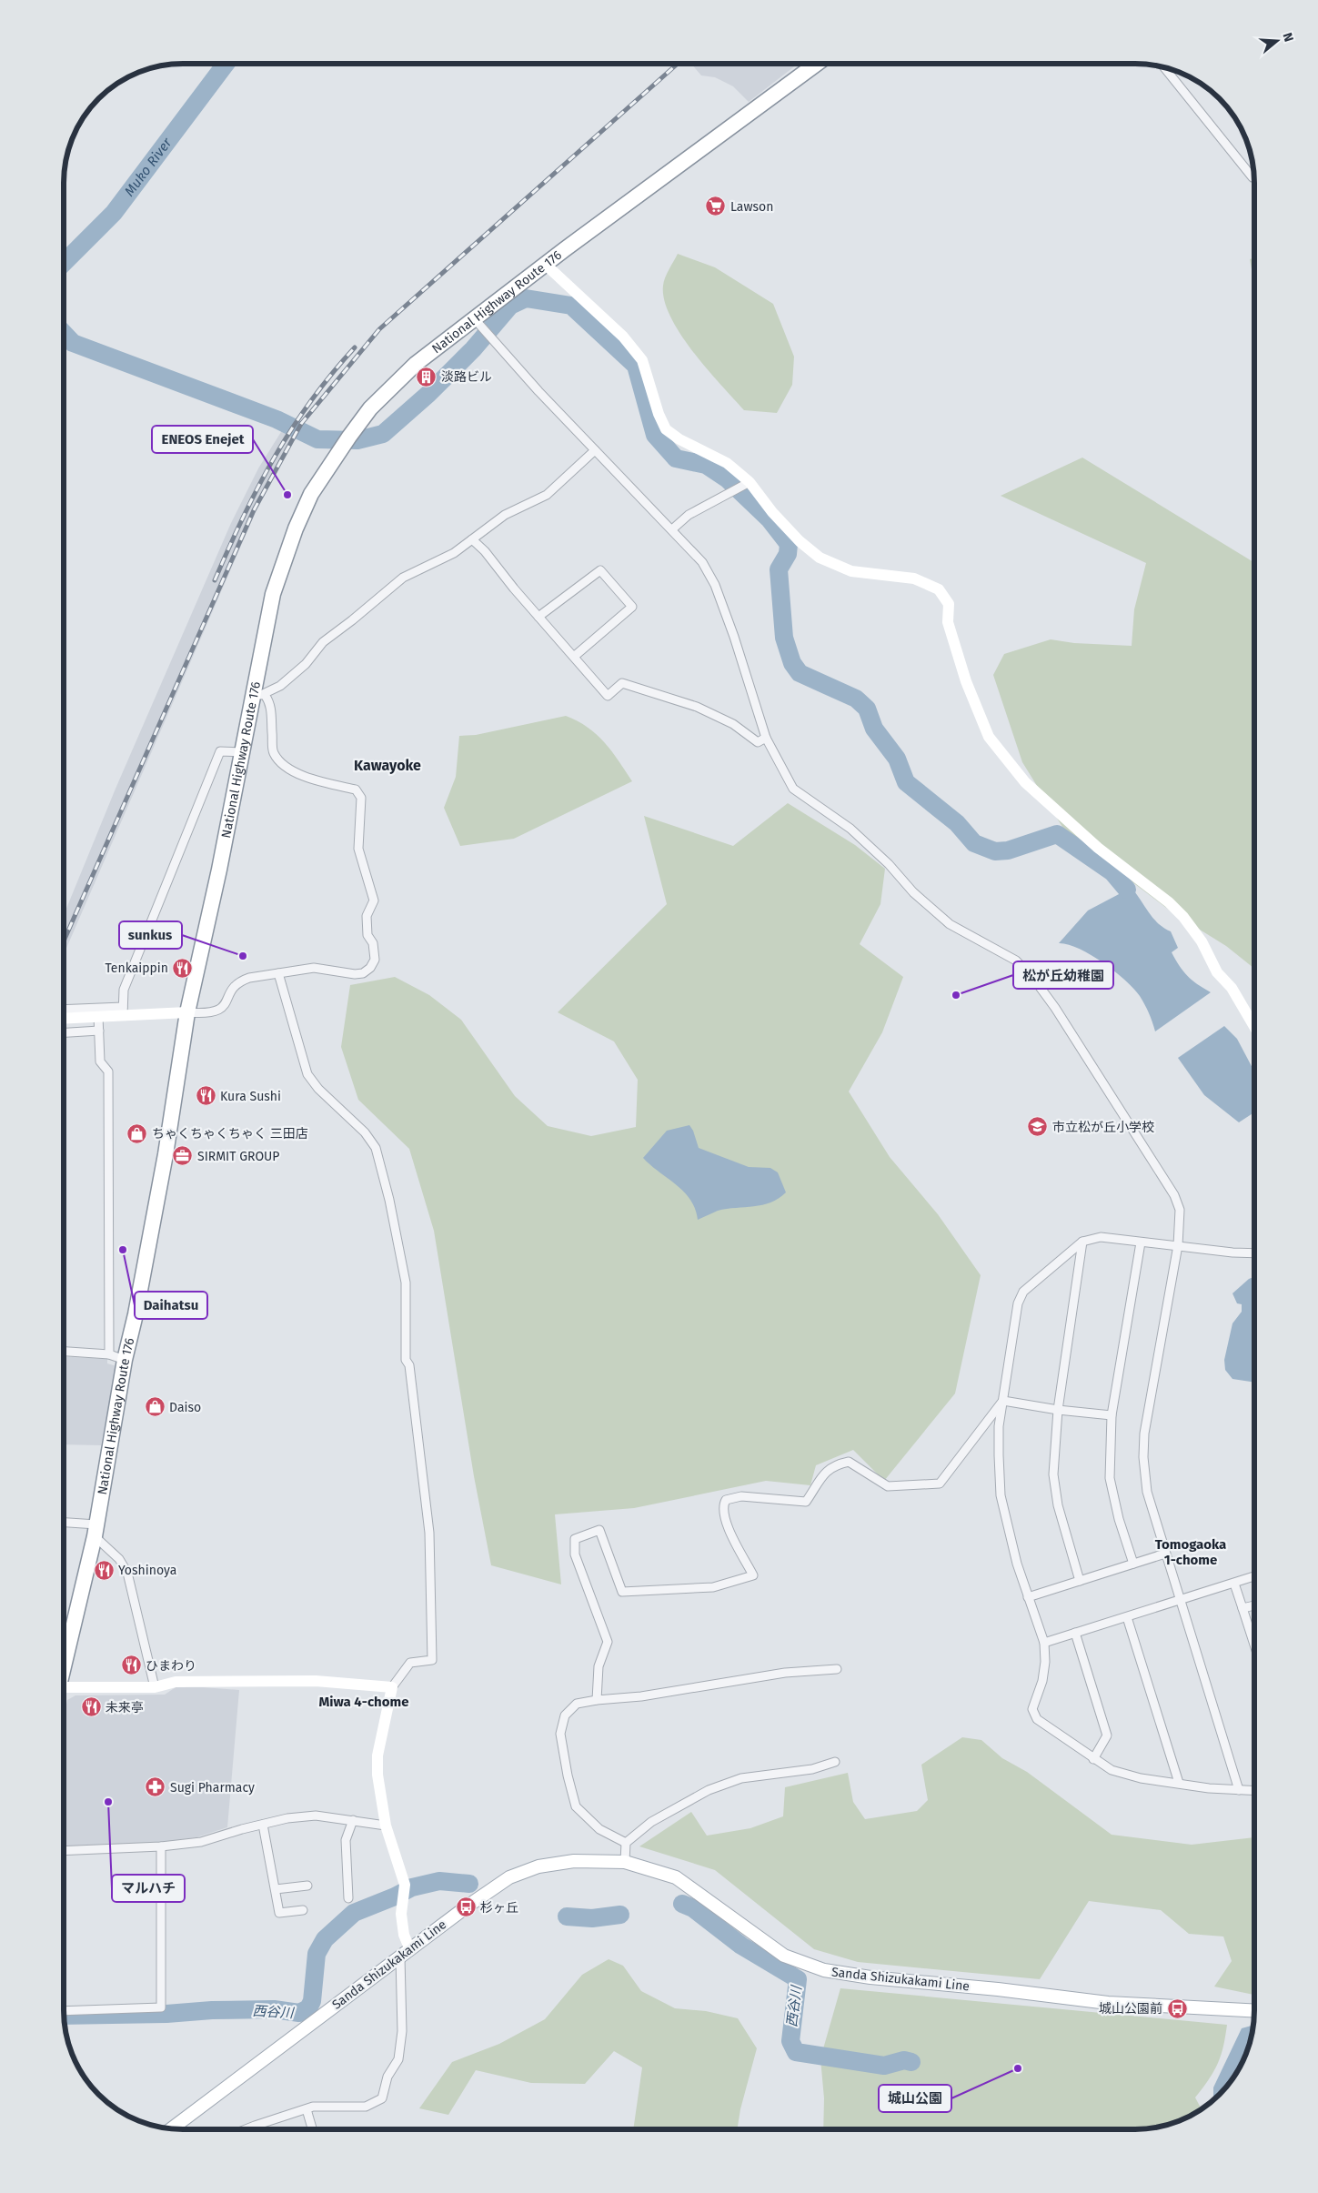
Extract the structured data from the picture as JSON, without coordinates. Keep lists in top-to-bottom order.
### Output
{
  "streets": {
    "highway": ["National Highway Route 176"],
    "main road": ["Sanda Shizukakami Line"]
  },
  "districts": ["Kawayoke", "Tomogaoka 1-chome", "Miwa 4-chome"],
  "water": ["Muko River", "西谷川"],
  "places": {
    "supermarket": ["Lawson"],
    "building": ["淡路ビル"],
    "other": [
      "ENEOS Enejet",
      "sunkus",
      "松が丘幼稚園",
      "Daihatsu",
      "マルハチ",
      "城山公園"
    ],
    "restaurant": [
      "Tenkaippin",
      "Kura Sushi",
      "Yoshinoya",
      "ひまわり",
      "未来亭"
    ],
    "school or university": ["市立松が丘小学校"],
    "shop": ["ちゃくちゃくちゃく 三田店", "Daiso"],
    "office": ["SIRMIT GROUP"],
    "pharmacy": ["Sugi Pharmacy"],
    "bus stop": ["杉ヶ丘", "城山公園前"]
  },
  "north": "right"
}
